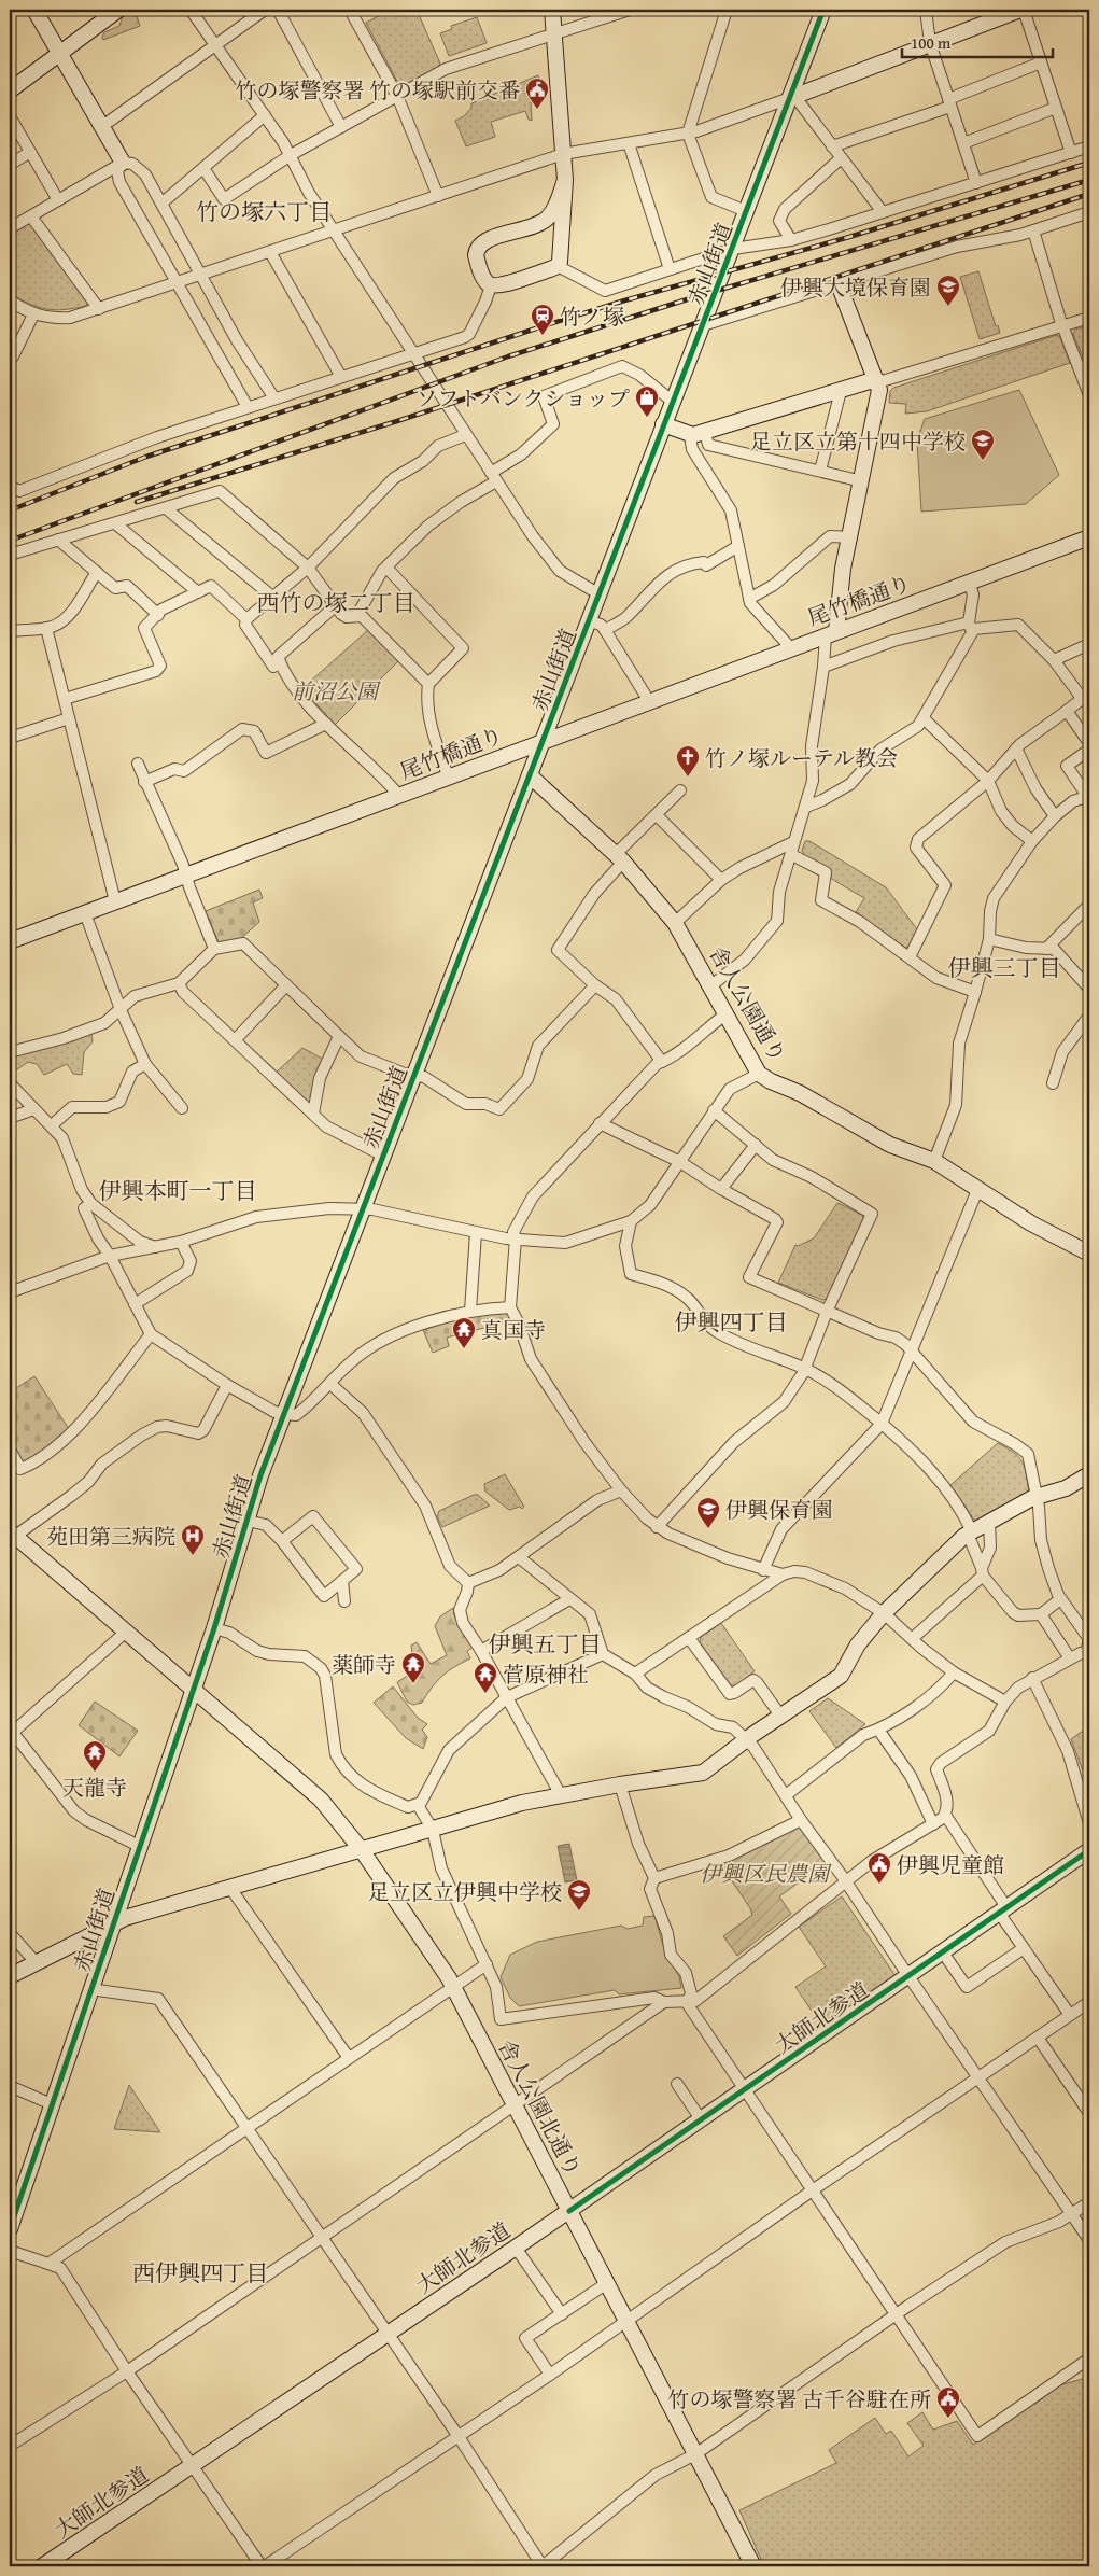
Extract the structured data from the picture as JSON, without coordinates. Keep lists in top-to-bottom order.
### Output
{
  "streets": {
    "street": [
      "赤山街道",
      "尾竹橋通り",
      "舎人公園通り",
      "大師北参道",
      "舎人公園北通り"
    ]
  },
  "crossings": [
    ["赤山街道", "尾竹橋通り"],
    ["赤山街道", "舎人公園通り"],
    ["赤山街道", "舎人公園北通り"],
    ["大師北参道", "舎人公園北通り"]
  ],
  "districts": [
    "竹の塚六丁目",
    "西竹の塚二丁目",
    "伊興三丁目",
    "伊興本町一丁目",
    "伊興四丁目",
    "伊興五丁目",
    "西伊興四丁目"
  ],
  "parks": ["前沼公園", "伊興区民農園"],
  "places": {
    "public building": ["竹の塚警察署 竹の塚駅前交番", "伊興児童館", "竹の塚警察署 古千谷駐在所"],
    "school or university": [
      "伊興大境保育園",
      "足立区立第十四中学校",
      "伊興保育園",
      "足立区立伊興中学校"
    ],
    "station": ["竹ノ塚"],
    "shop": ["ソフトバンクショップ"],
    "church": ["竹ノ塚ルーテル教会"],
    "temple": [
      "真国寺",
      "薬師寺",
      "菅原神社",
      "天龍寺"
    ],
    "hospital": ["苑田第三病院"]
  },
  "scale_bar": "100 m"
}
